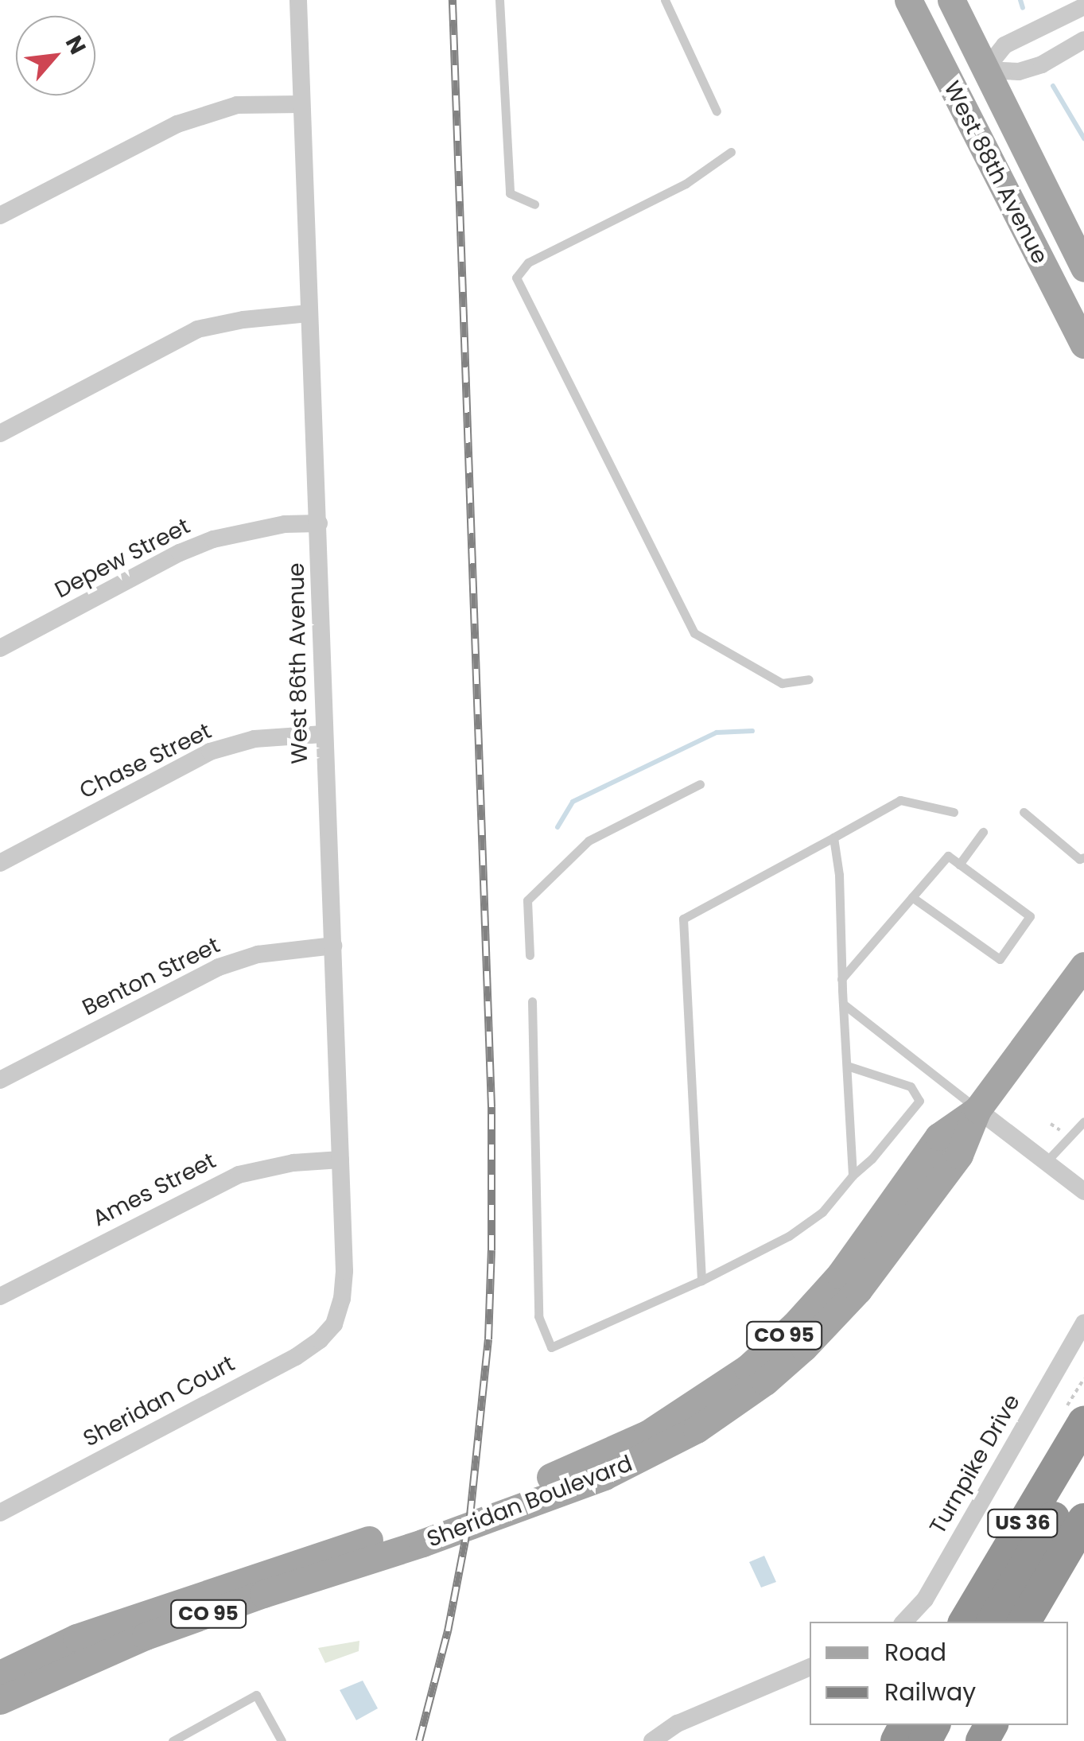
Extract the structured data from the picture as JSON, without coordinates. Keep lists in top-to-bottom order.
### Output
{
  "streets": {
    "highway": ["US 36"],
    "main road": ["West 88th Avenue", "CO 95", "Sheridan Boulevard"],
    "street": [
      "Depew Street",
      "West 86th Avenue",
      "Chase Street",
      "Benton Street",
      "Ames Street",
      "Sheridan Court",
      "Turnpike Drive"
    ]
  },
  "crossings": [
    ["Depew Street", "West 86th Avenue"],
    ["West 86th Avenue", "Chase Street"],
    ["West 86th Avenue", "Benton Street"],
    ["West 86th Avenue", "Ames Street"],
    ["West 86th Avenue", "Sheridan Court"]
  ],
  "legend": ["Road", "Railway"],
  "north": "top right"
}
